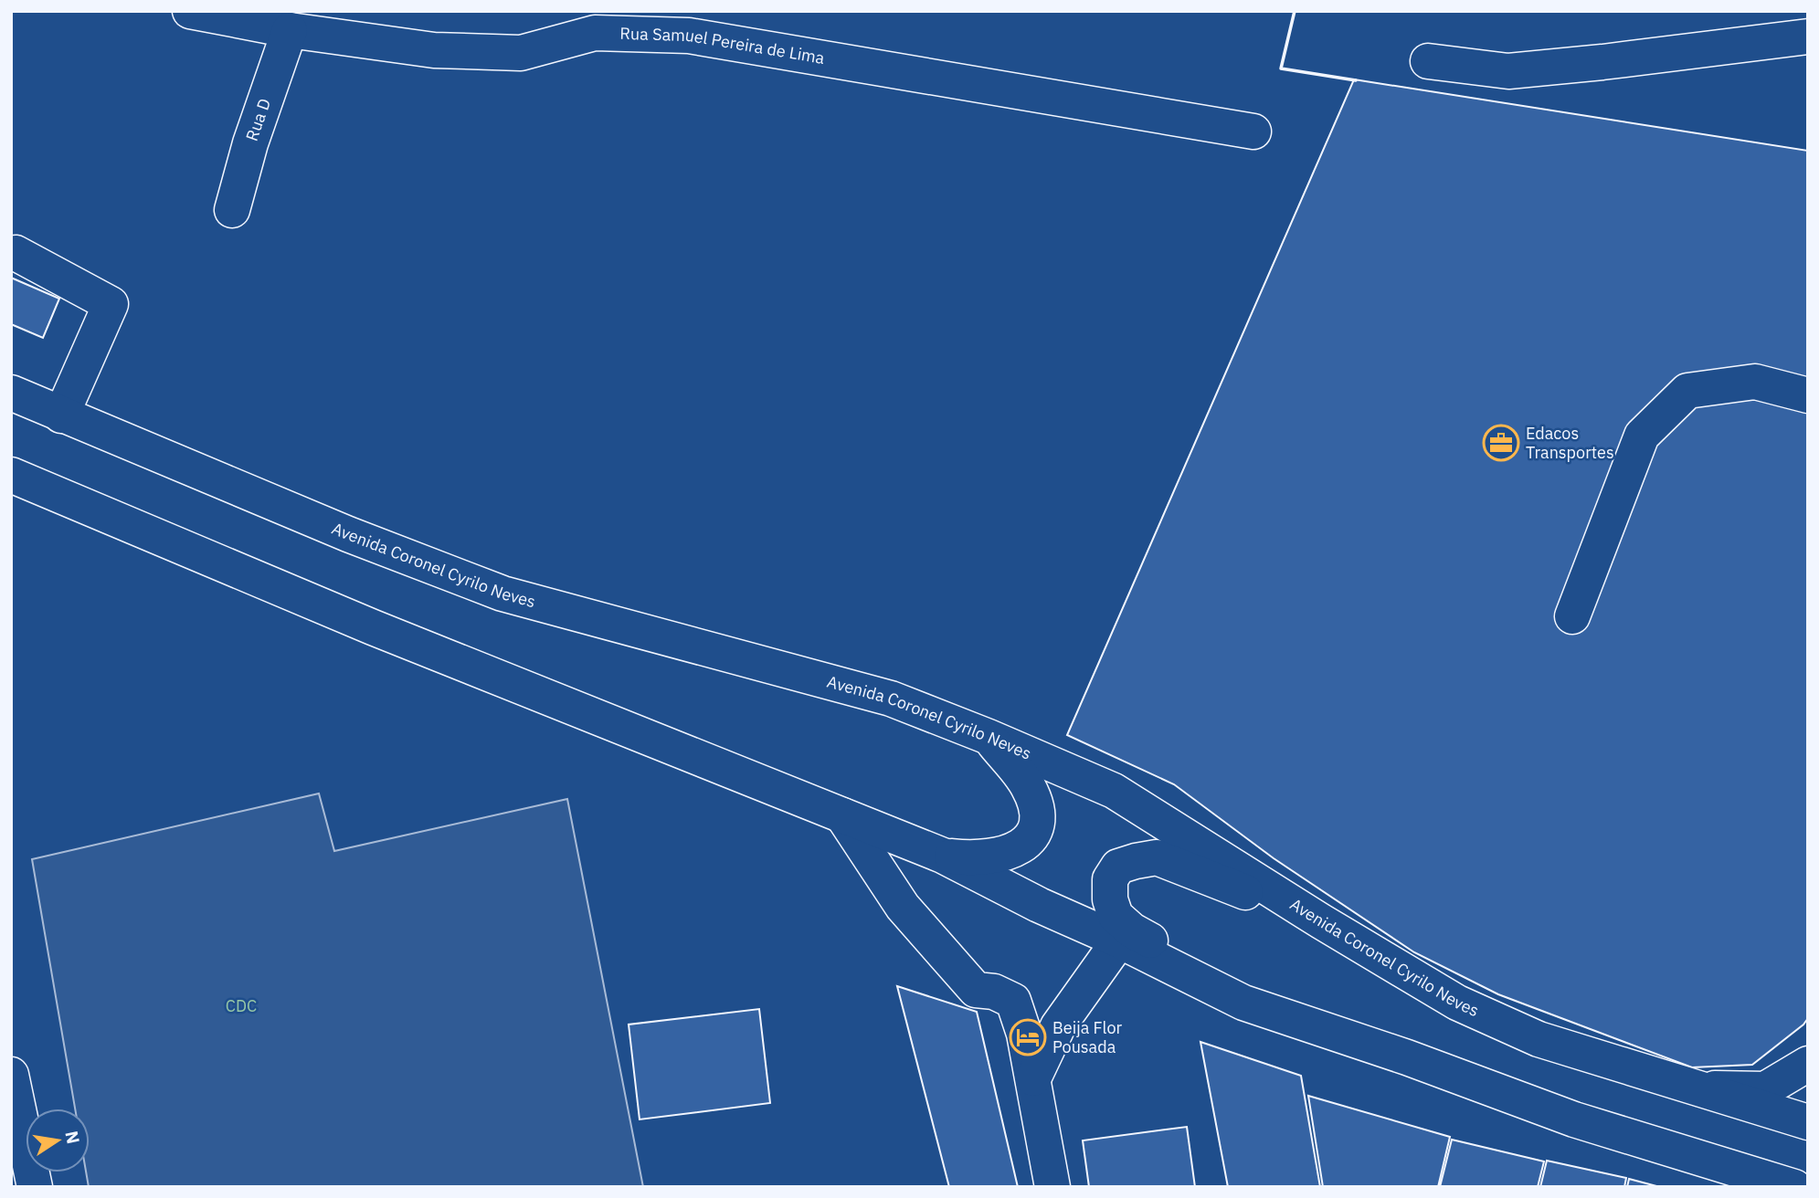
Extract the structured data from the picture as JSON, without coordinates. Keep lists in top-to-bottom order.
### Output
{
  "streets": {
    "main road": ["Rua Samuel Pereira de Lima", "Rua D", "Avenida Coronel Cyrilo Neves"]
  },
  "crossings": [
    ["Rua Samuel Pereira de Lima", "Rua D"]
  ],
  "parks": ["CDC"],
  "places": {
    "office": ["Edacos Transportes"],
    "hotel": ["Beija Flor Pousada"]
  },
  "north": "right"
}
